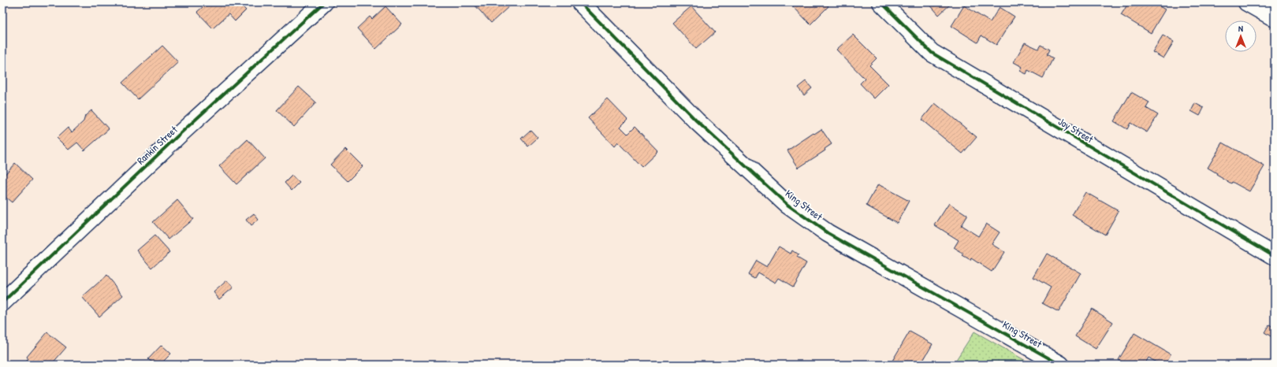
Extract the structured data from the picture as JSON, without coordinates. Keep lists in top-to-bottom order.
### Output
{
  "streets": {
    "street": ["Joy Street", "Rankin Street", "King Street"]
  },
  "north": "top"
}
